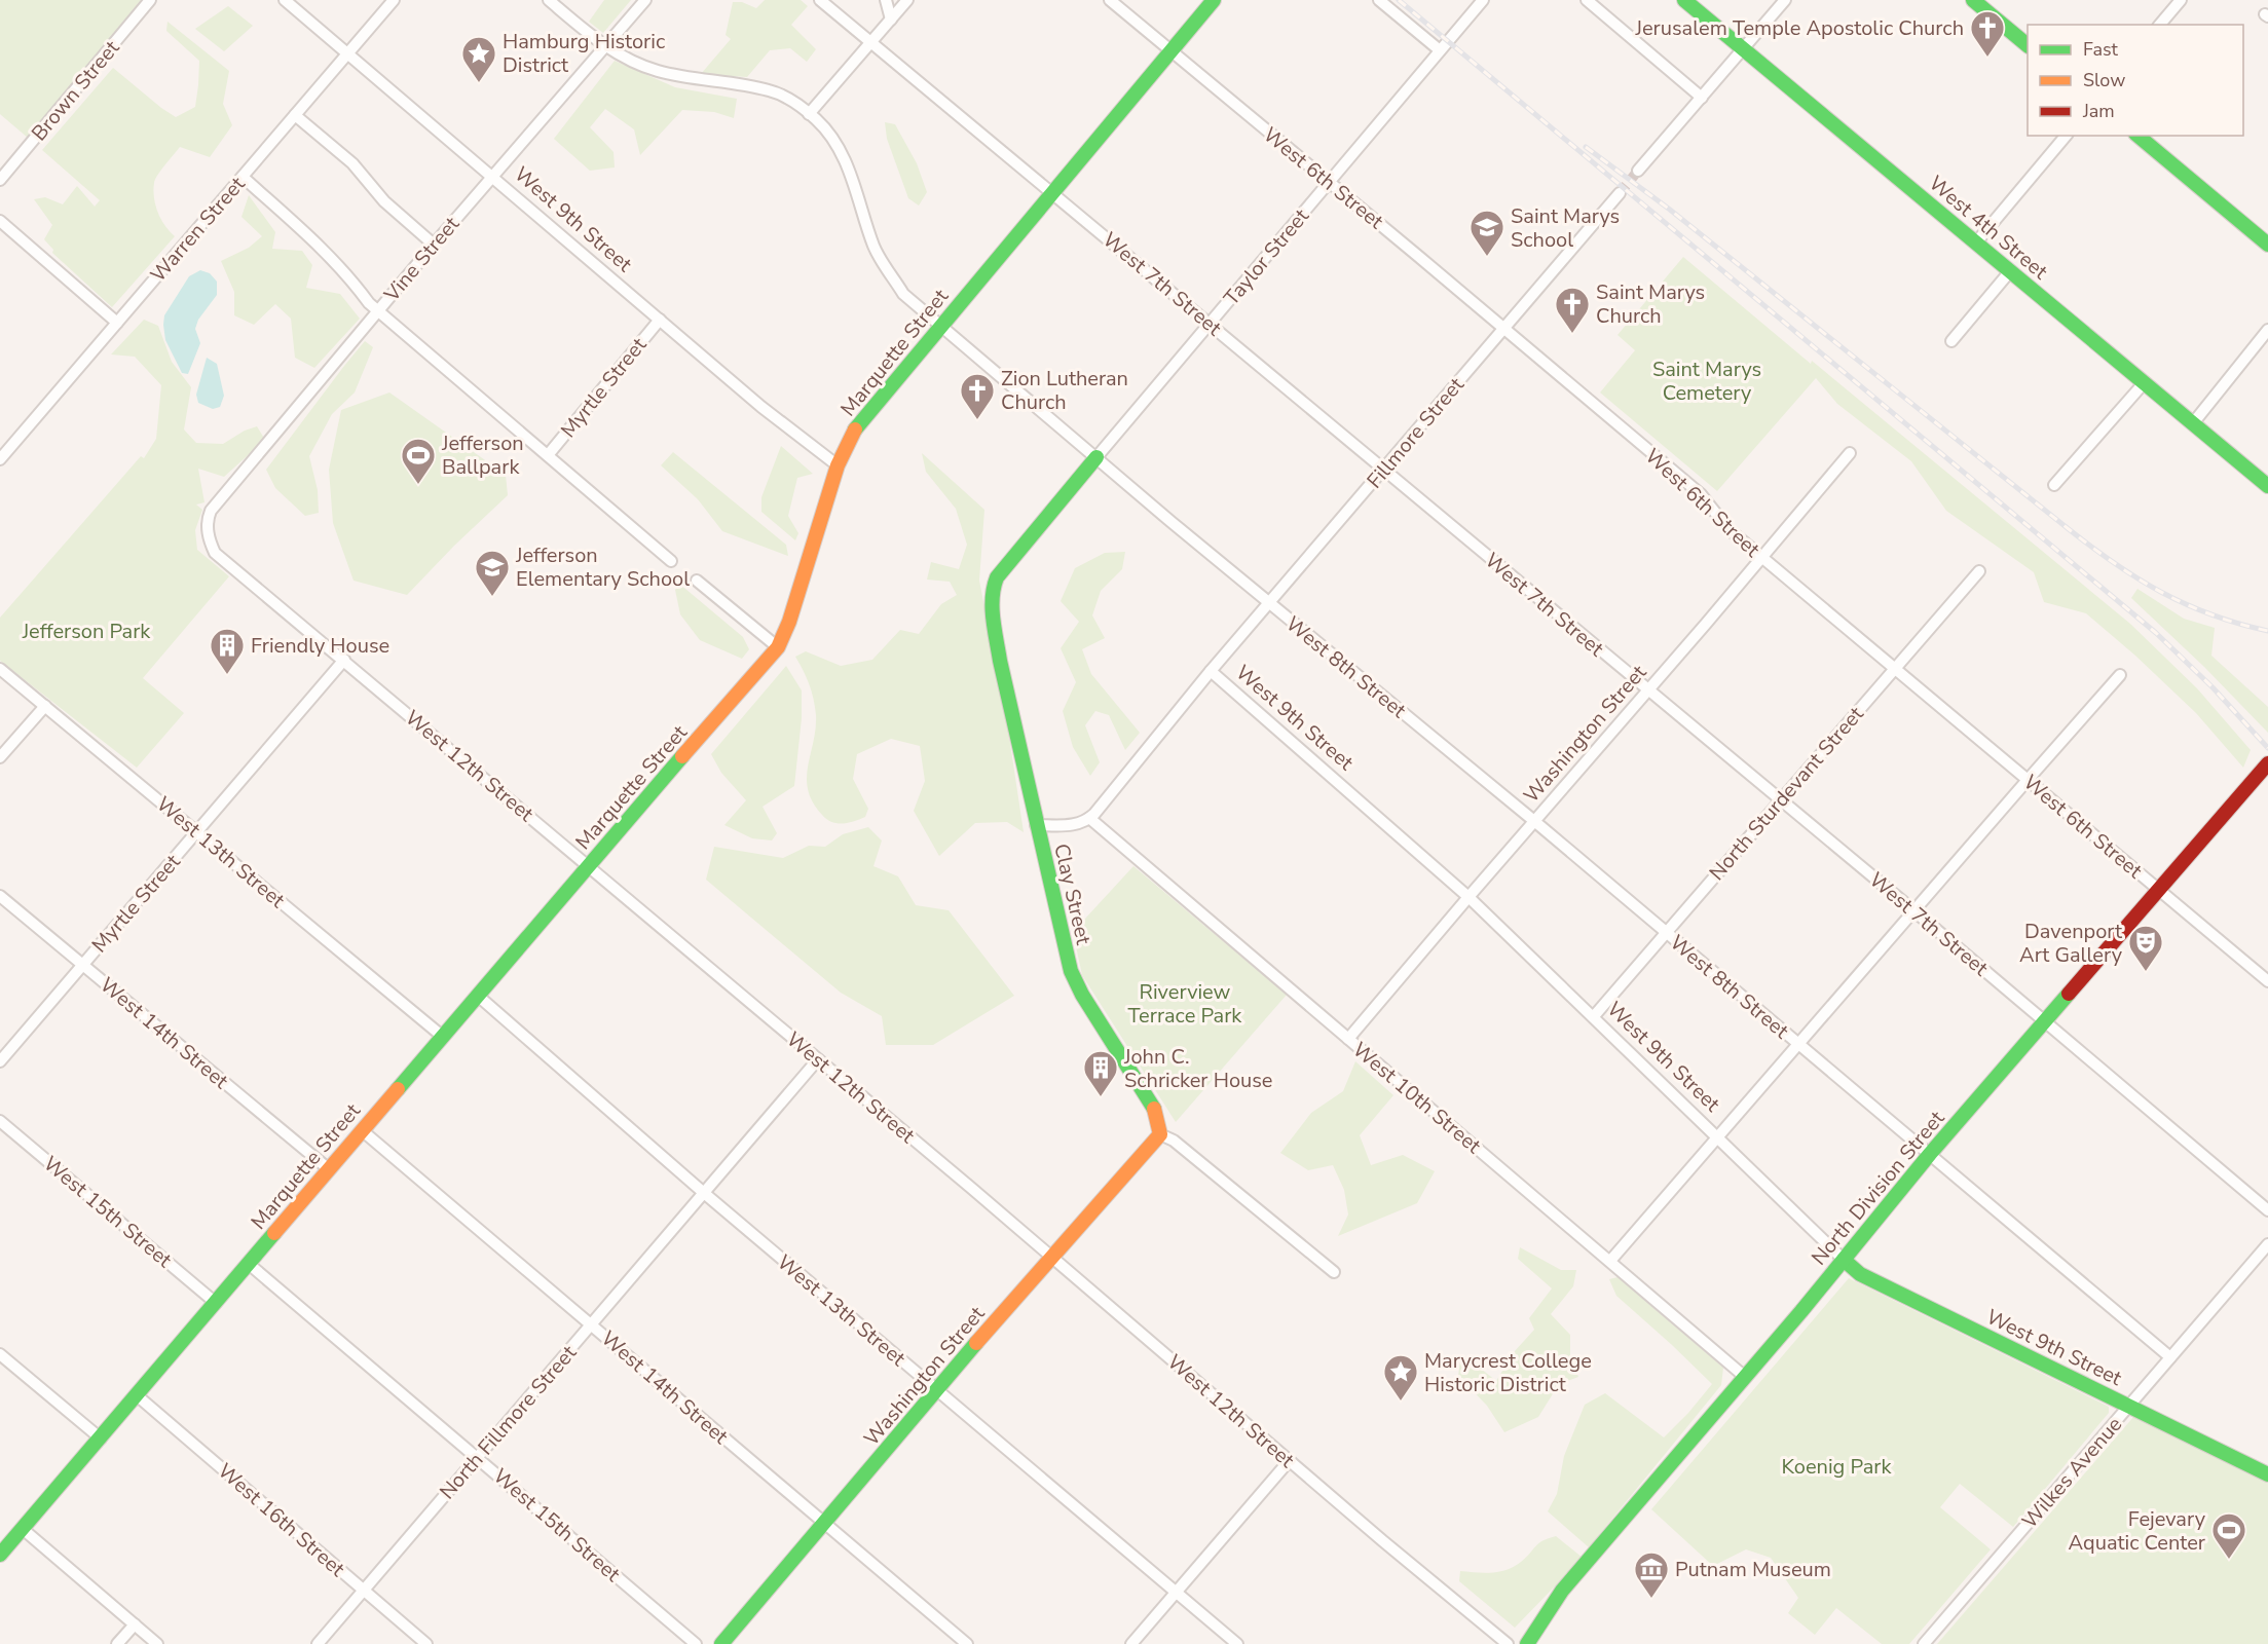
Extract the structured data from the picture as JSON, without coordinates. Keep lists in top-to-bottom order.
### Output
{
  "streets": {
    "street": [
      "Brown Street",
      "West 6th Street",
      "West 9th Street",
      "West 4th Street",
      "Warren Street",
      "Taylor Street",
      "Vine Street",
      "West 7th Street",
      "Marquette Street",
      "Myrtle Street",
      "Fillmore Street",
      "West 8th Street",
      "Washington Street",
      "West 12th Street",
      "North Sturdevant Street",
      "West 13th Street",
      "Clay Street",
      "West 14th Street",
      "West 10th Street",
      "North Division Street",
      "West 15th Street",
      "North Fillmore Street",
      "Wilkes Avenue",
      "West 16th Street"
    ]
  },
  "crossings": [
    ["West 6th Street", "Taylor Street"],
    ["West 6th Street", "Marquette Street"],
    ["West 6th Street", "Fillmore Street"],
    ["West 6th Street", "Washington Street"],
    ["West 6th Street", "North Sturdevant Street"],
    ["West 6th Street", "North Division Street"],
    ["West 9th Street", "Warren Street"],
    ["West 9th Street", "Vine Street"],
    ["West 9th Street", "Marquette Street"],
    ["West 9th Street", "Myrtle Street"],
    ["West 9th Street", "Fillmore Street"],
    ["West 9th Street", "Washington Street"],
    ["West 9th Street", "North Sturdevant Street"],
    ["West 9th Street", "North Division Street"],
    ["West 9th Street", "Wilkes Avenue"],
    ["Taylor Street", "West 7th Street"],
    ["Taylor Street", "West 8th Street"],
    ["Taylor Street", "Clay Street"],
    ["Vine Street", "West 8th Street"],
    ["Vine Street", "West 12th Street"],
    ["West 7th Street", "Marquette Street"],
    ["West 7th Street", "Fillmore Street"],
    ["West 7th Street", "Washington Street"],
    ["West 7th Street", "North Sturdevant Street"],
    ["West 7th Street", "North Division Street"],
    ["Marquette Street", "West 8th Street"],
    ["Marquette Street", "West 12th Street"],
    ["Marquette Street", "West 13th Street"],
    ["Marquette Street", "West 14th Street"],
    ["Marquette Street", "West 15th Street"],
    ["Marquette Street", "West 16th Street"],
    ["Myrtle Street", "West 12th Street"],
    ["Myrtle Street", "West 13th Street"],
    ["Myrtle Street", "West 14th Street"],
    ["Fillmore Street", "West 8th Street"],
    ["West 8th Street", "Washington Street"],
    ["West 8th Street", "North Sturdevant Street"],
    ["West 8th Street", "Clay Street"],
    ["West 8th Street", "North Division Street"],
    ["West 8th Street", "Wilkes Avenue"],
    ["Washington Street", "West 12th Street"],
    ["Washington Street", "West 13th Street"],
    ["Washington Street", "Clay Street"],
    ["Washington Street", "West 14th Street"],
    ["Washington Street", "West 10th Street"],
    ["West 12th Street", "North Fillmore Street"],
    ["West 13th Street", "North Fillmore Street"],
    ["West 14th Street", "North Fillmore Street"],
    ["West 10th Street", "North Division Street"],
    ["West 15th Street", "North Fillmore Street"],
    ["North Fillmore Street", "West 16th Street"]
  ],
  "parks": [
    "Saint Marys Cemetery",
    "Jefferson Park",
    "Riverview Terrace Park",
    "Koenig Park"
  ],
  "places": {
    "church": ["Jerusalem Temple Apostolic Church", "Saint Marys Church", "Zion Lutheran Church"],
    "place": ["Hamburg Historic District", "Marycrest College Historic District"],
    "school or university": ["Saint Marys School", "Jefferson Elementary School"],
    "sports": ["Jefferson Ballpark", "Fejevary Aquatic Center"],
    "building": ["Friendly House", "John C. Schricker House"],
    "theatre": ["Davenport Art Gallery"],
    "museum": ["Putnam Museum"]
  },
  "legend": ["Fast", "Slow", "Jam"]
}
